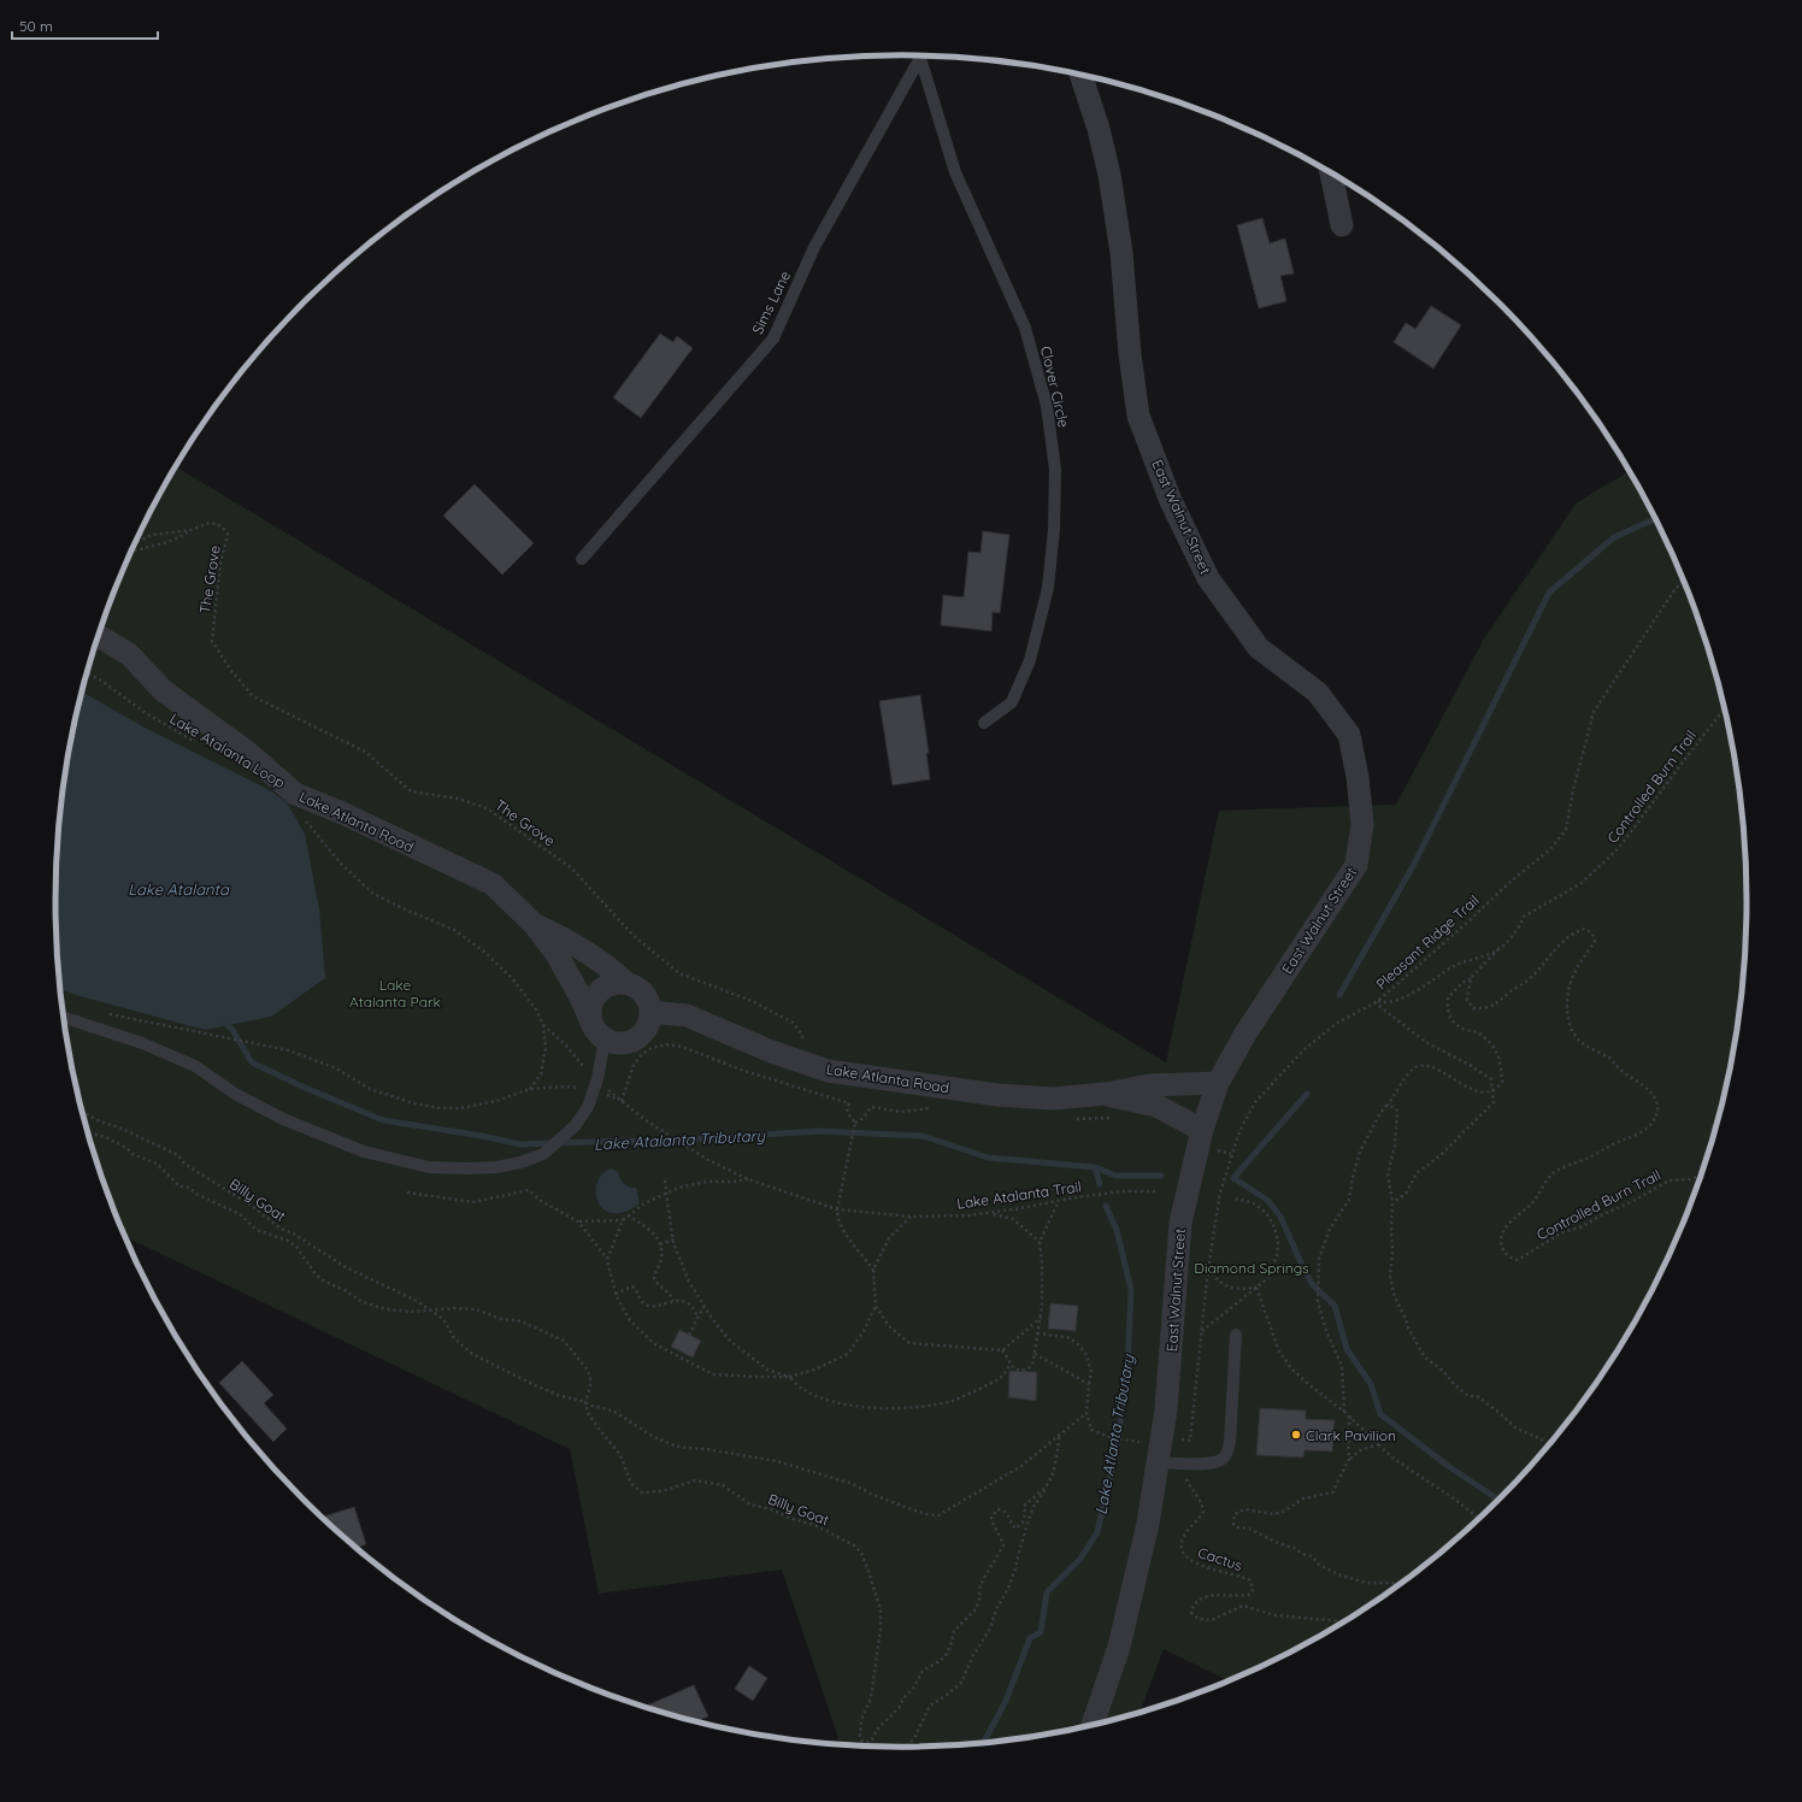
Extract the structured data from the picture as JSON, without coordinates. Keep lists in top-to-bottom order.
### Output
{
  "streets": {
    "street": ["East Walnut Street", "Lake Atlanta Road"],
    "lane": ["Sims Lane", "Clover Circle"],
    "path": [
      "The Grove",
      "Lake Atalanta Loop",
      "Controlled Burn Trail",
      "Pleasant Ridge Trail",
      "Lake Atalanta Trail",
      "Billy Goat",
      "Cactus"
    ]
  },
  "crossings": [
    ["East Walnut Street", "Lake Atlanta Road"],
    ["The Grove", "Lake Atlanta Road"],
    ["Controlled Burn Trail", "Pleasant Ridge Trail"]
  ],
  "water": ["Lake Atalanta", "Lake Atalanta Tributary", "Lake Atlanta Tributary"],
  "parks": ["Lake Atalanta Park", "Diamond Springs"],
  "places": ["Clark Pavilion"],
  "scale_bar": "50 m"
}
